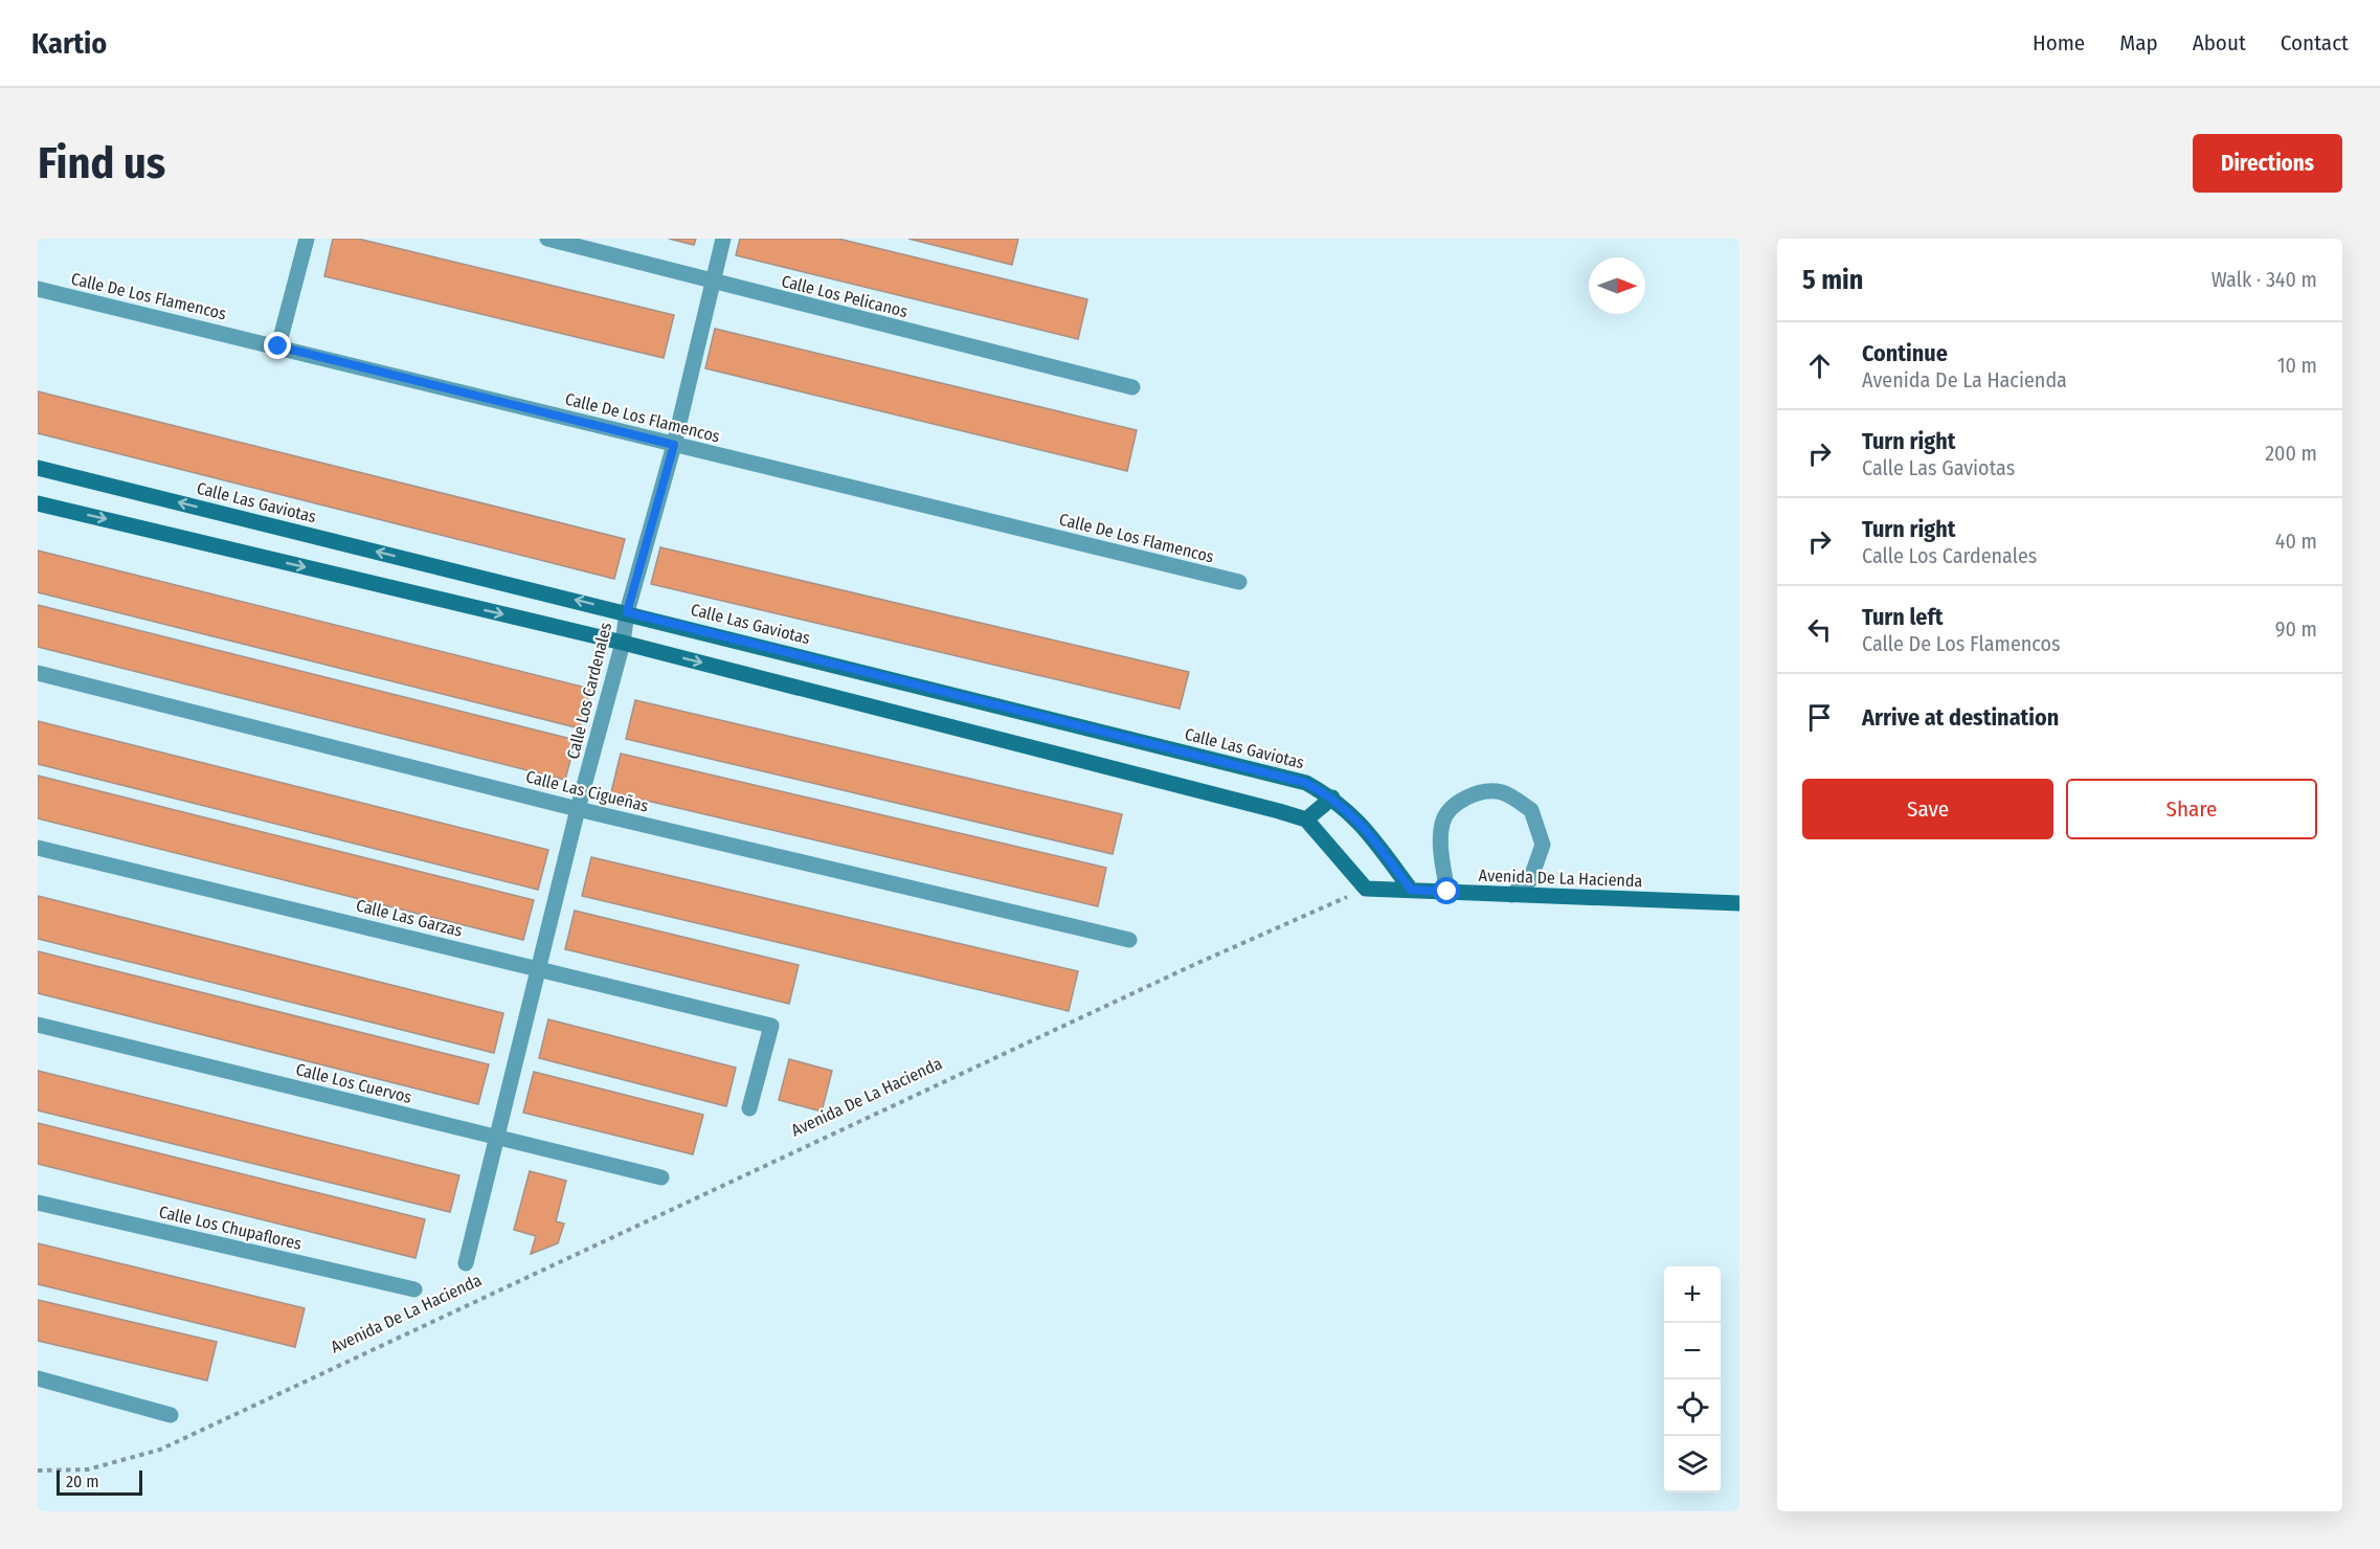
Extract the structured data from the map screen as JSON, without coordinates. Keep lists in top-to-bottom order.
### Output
{
  "streets": {
    "street": [
      "Calle De Los Flamencos",
      "Calle Los Pelicanos",
      "Calle Las Gaviotas",
      "Calle Los Cardenales",
      "Calle Las Cigueñas",
      "Avenida De La Hacienda",
      "Calle Las Garzas",
      "Calle Los Cuervos",
      "Calle Los Chupaflores"
    ]
  },
  "crossings": [
    ["Calle De Los Flamencos", "Calle Los Cardenales"],
    ["Calle Los Pelicanos", "Calle Los Cardenales"],
    ["Calle Las Gaviotas", "Calle Los Cardenales"],
    ["Calle Las Gaviotas", "Avenida De La Hacienda"],
    ["Calle Los Cardenales", "Calle Las Cigueñas"],
    ["Calle Los Cardenales", "Calle Las Garzas"],
    ["Calle Los Cardenales", "Calle Los Cuervos"]
  ],
  "scale_bar": "20 m",
  "north": "right",
  "page": {
    "header": "Kartio",
    "nav": [
      "Home",
      "Map",
      "About",
      "Contact"
    ],
    "buttons": [
      "Directions",
      ["Save", "Share"]
    ],
    "title": "Find us",
    "heading": ["5 min", "Walk · 340 m"],
    "list": [
      ["Continue", "Avenida De La Hacienda", "10 m"],
      ["Turn right", "Calle Las Gaviotas", "200 m"],
      ["Turn right", "Calle Los Cardenales", "40 m"],
      ["Turn left", "Calle De Los Flamencos", "90 m"],
      "Arrive at destination"
    ],
    "map_buttons": ["+", "−"],
    "scale": "20 m"
  }
}
